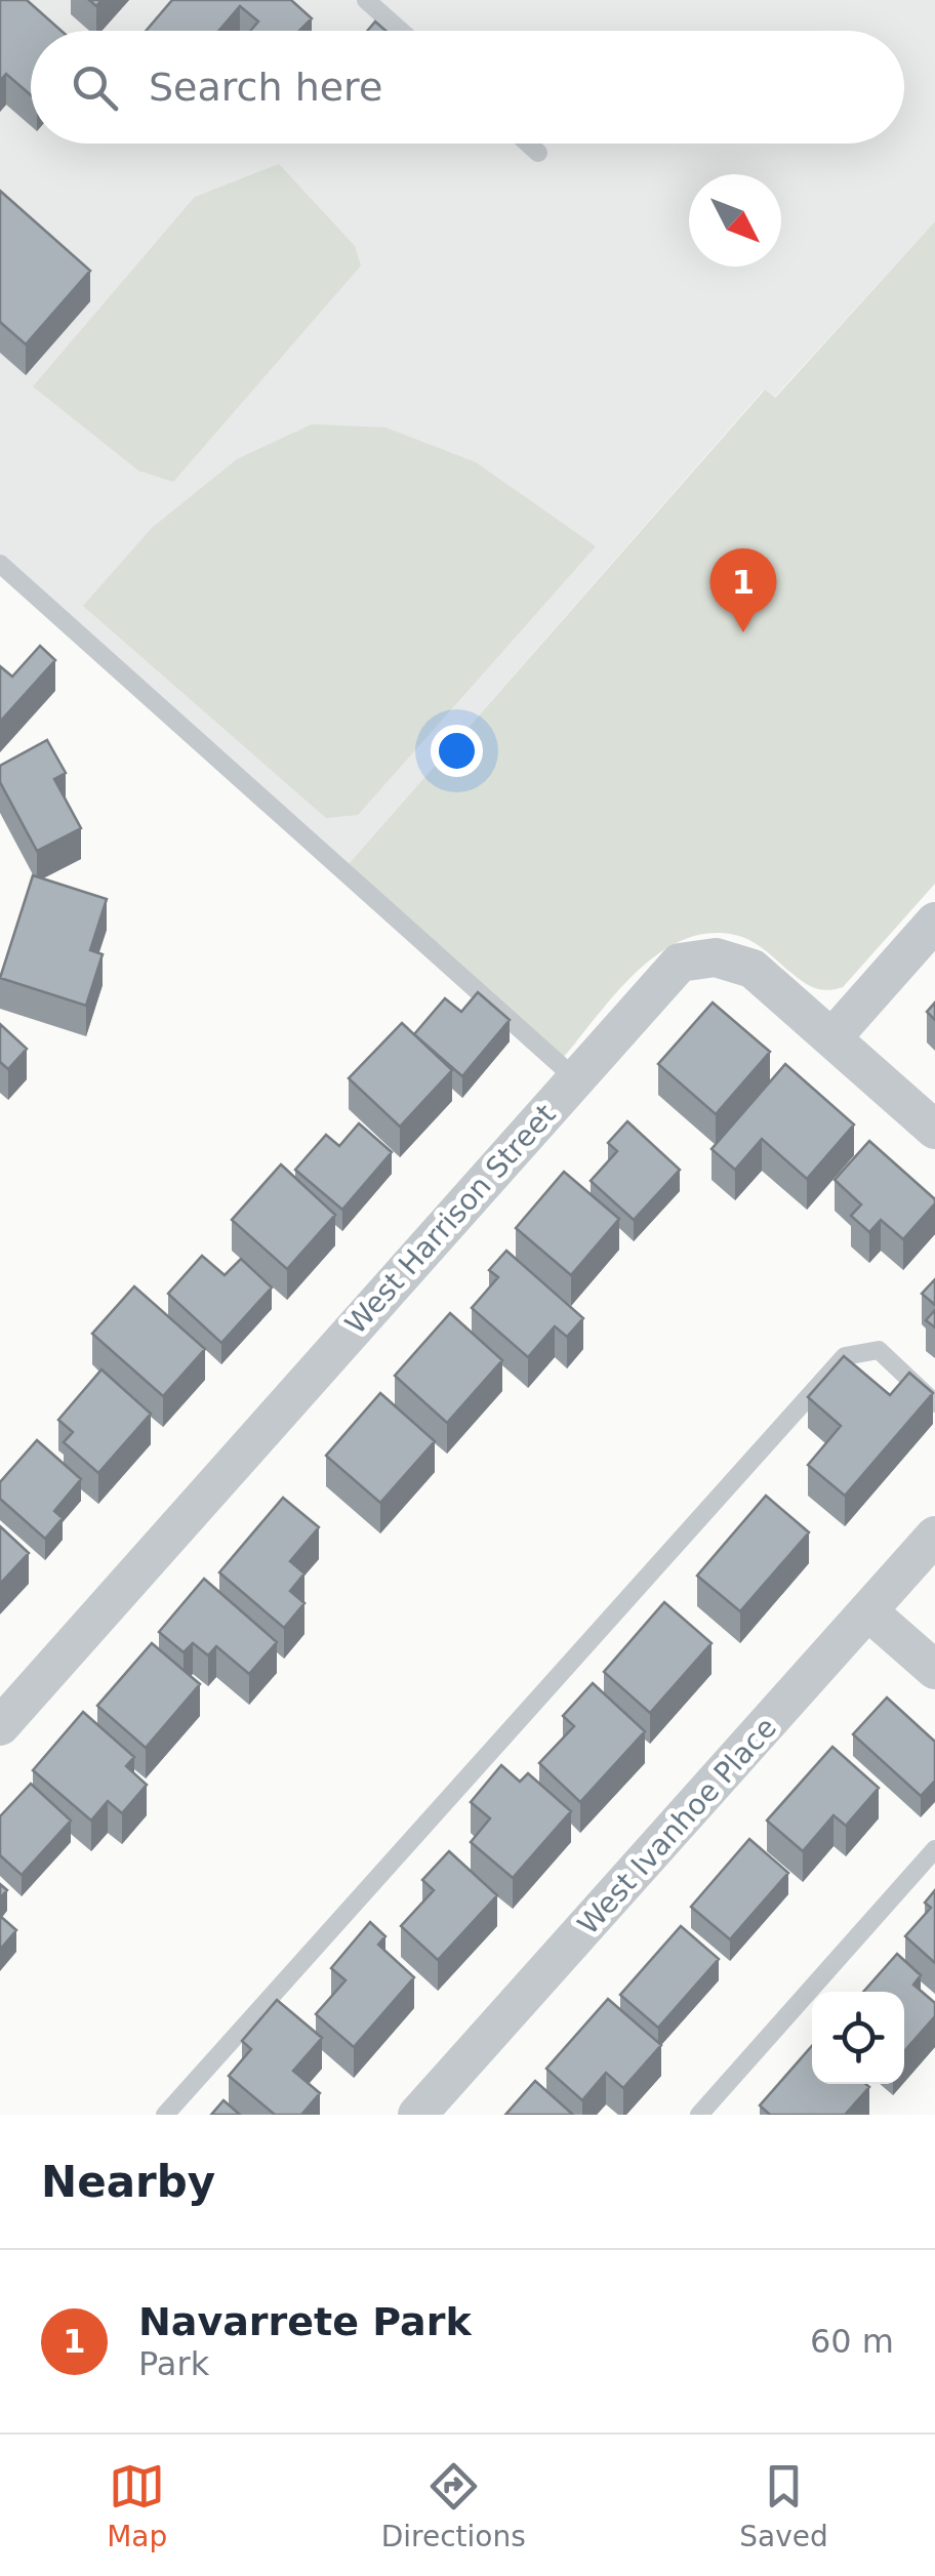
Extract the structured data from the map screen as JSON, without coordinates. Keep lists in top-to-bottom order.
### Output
{
  "streets": {
    "street": ["West Harrison Street", "West Ivanhoe Place"]
  },
  "north": "bottom right",
  "page": {
    "search": "Search here",
    "pins": "1",
    "heading": "Nearby",
    "list": [
      {
        "mark": "1",
        "name": "Navarrete Park",
        "note": "Park",
        "value": "60 m"
      }
    ],
    "nav": ["Map", "Directions", "Saved"]
  }
}
